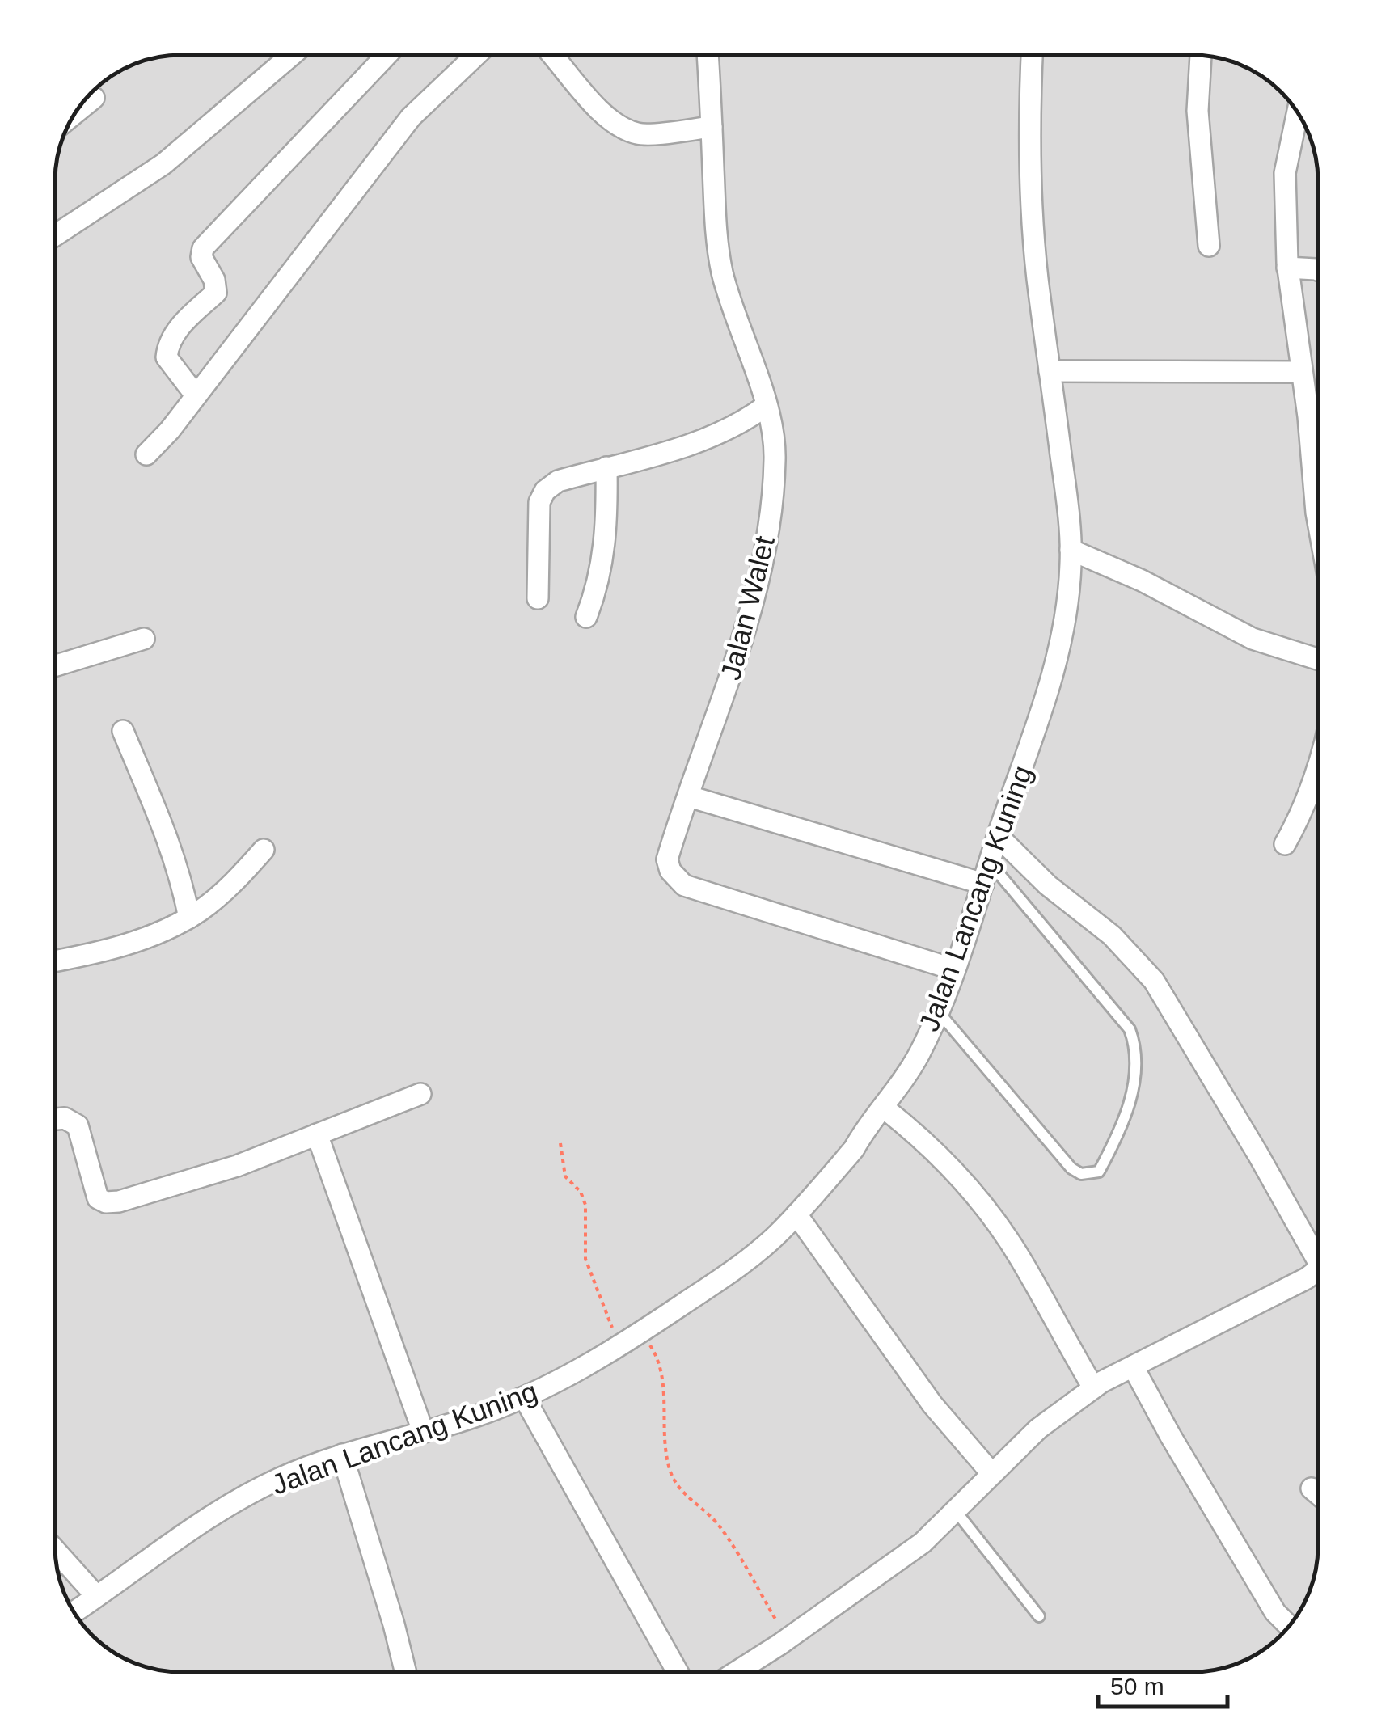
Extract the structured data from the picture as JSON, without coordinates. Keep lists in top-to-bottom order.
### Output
{
  "streets": {
    "street": ["Jalan Walet", "Jalan Lancang Kuning"]
  },
  "crossings": [
    ["Jalan Walet", "Jalan Lancang Kuning"]
  ],
  "scale_bar": "50 m"
}
